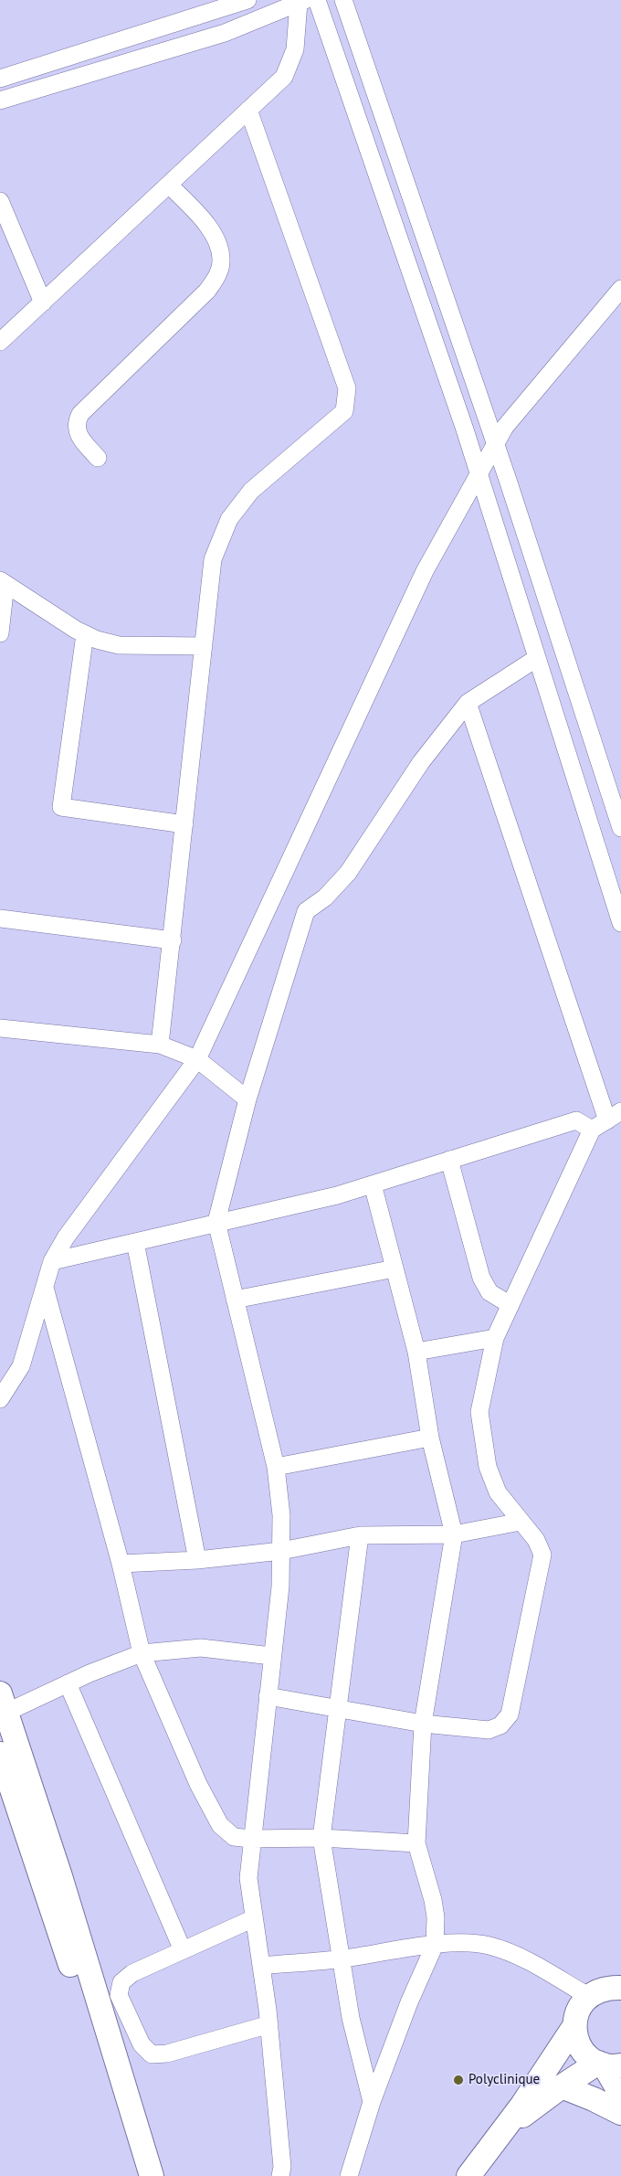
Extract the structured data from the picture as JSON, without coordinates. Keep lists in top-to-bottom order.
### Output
{
  "places": ["Polyclinique"]
}
